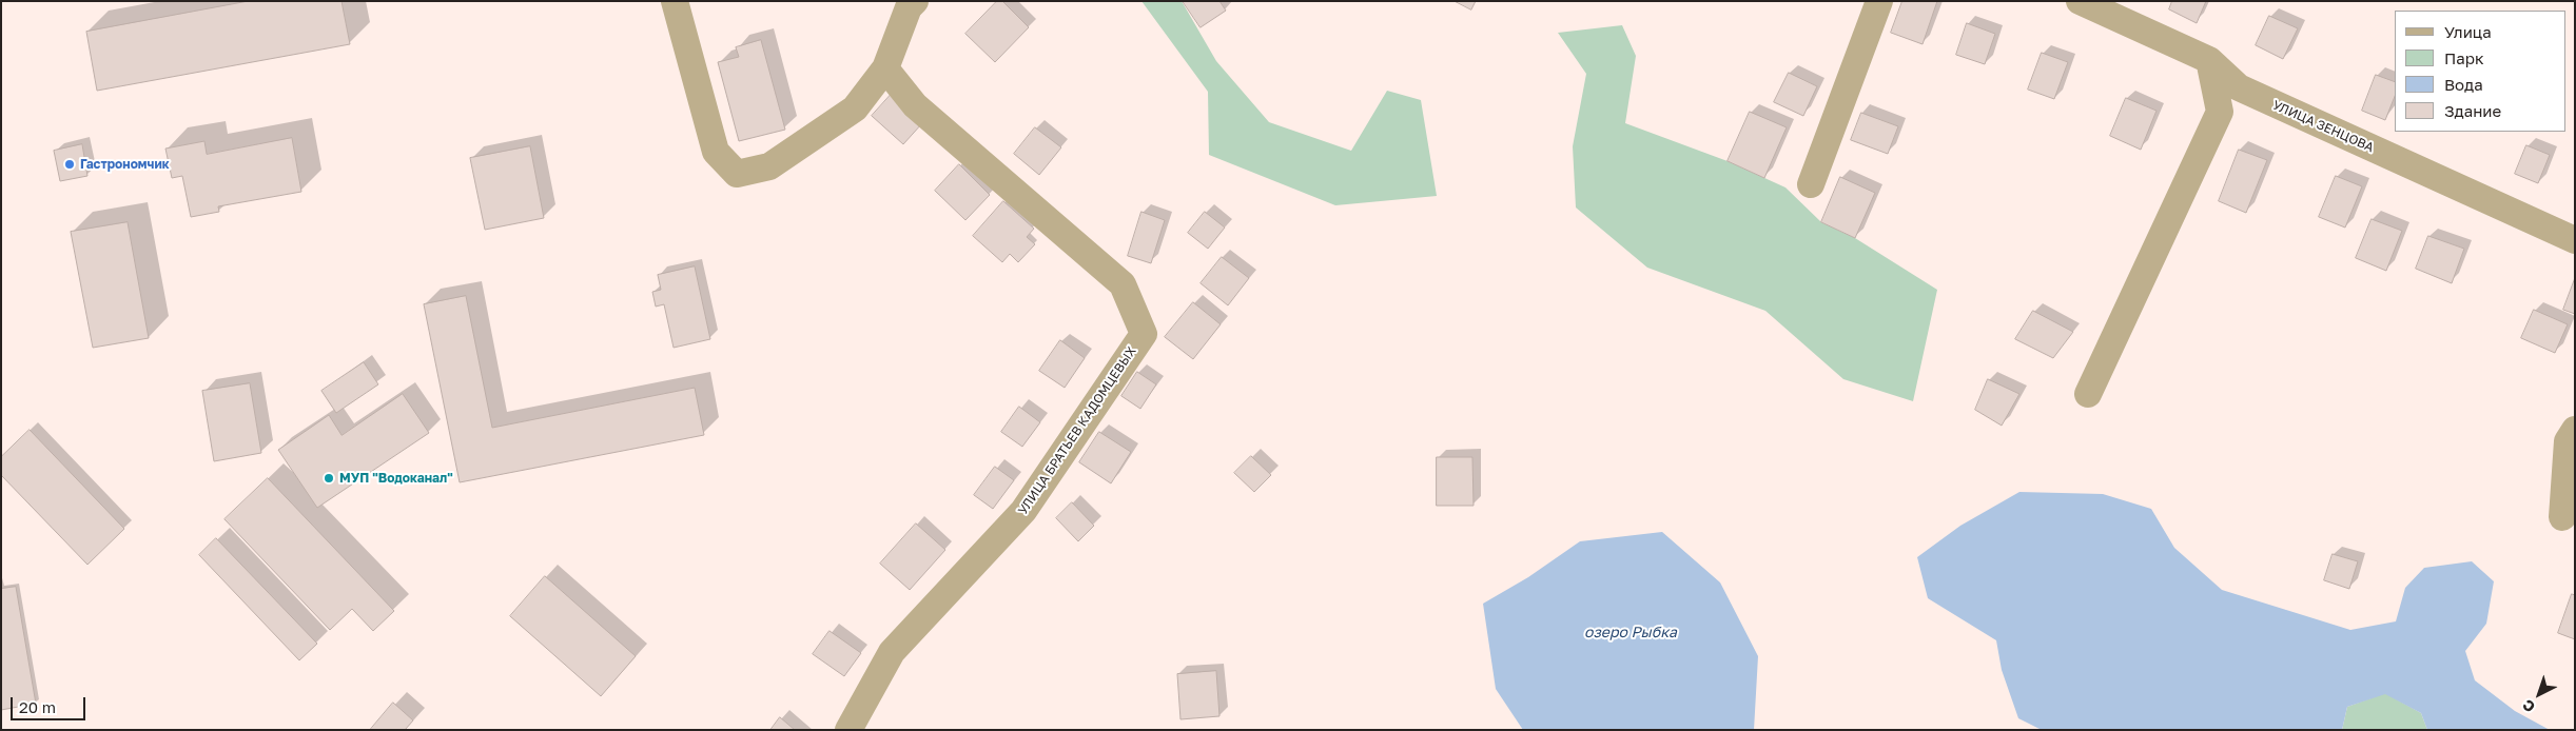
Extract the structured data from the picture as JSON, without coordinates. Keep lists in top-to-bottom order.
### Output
{
  "streets": {
    "street": ["УЛИЦА ЗЕНЦОВА", "УЛИЦА БРАТЬЕВ КАДОМЦЕВЫХ"]
  },
  "water": ["озеро Рыбка"],
  "places": ["Гастрономчик", "МУП \"Водоканал\""],
  "legend": [
    "Улица",
    "Парк",
    "Вода",
    "Здание"
  ],
  "scale_bar": "20 m",
  "north": "bottom left"
}
